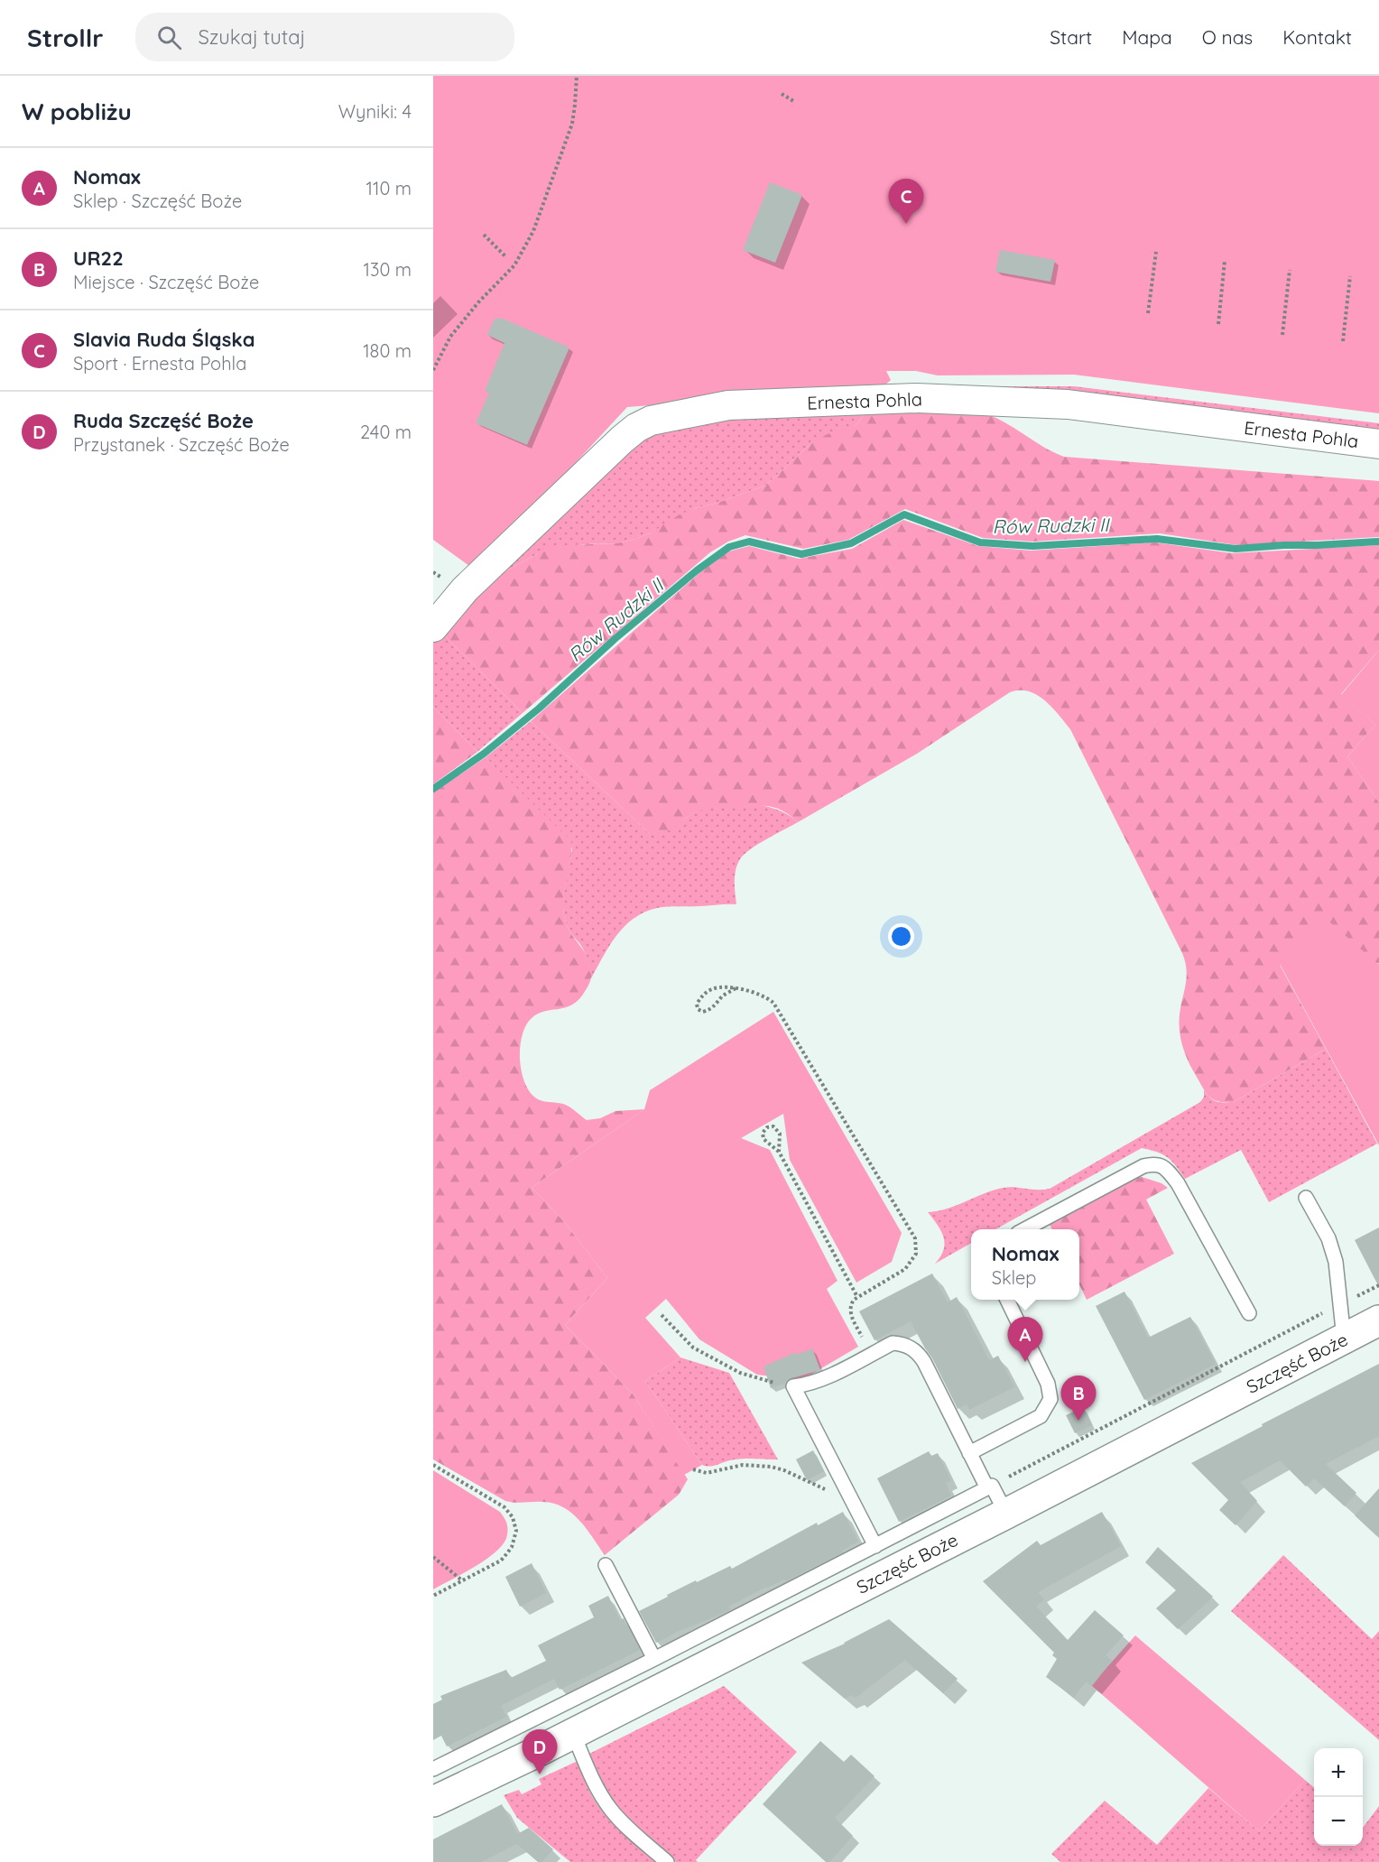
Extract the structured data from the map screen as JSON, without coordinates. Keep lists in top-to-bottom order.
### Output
{
  "streets": {
    "street": ["Ernesta Pohla", "Szczęść Boże"]
  },
  "water": ["Rów Rudzki II"],
  "page": {
    "header": "Strollr",
    "search": "Szukaj tutaj",
    "nav": [
      "Start",
      "Mapa",
      "O nas",
      "Kontakt"
    ],
    "heading": ["W pobliżu", "Wyniki: 4"],
    "list": [
      {
        "mark": "A",
        "name": "Nomax",
        "note": "Sklep · Szczęść Boże",
        "value": "110 m"
      },
      {
        "mark": "B",
        "name": "UR22",
        "note": "Miejsce · Szczęść Boże",
        "value": "130 m"
      },
      {
        "mark": "C",
        "name": "Slavia Ruda Śląska",
        "note": "Sport · Ernesta Pohla",
        "value": "180 m"
      },
      {
        "mark": "D",
        "name": "Ruda Szczęść Boże",
        "note": "Przystanek · Szczęść Boże",
        "value": "240 m"
      }
    ],
    "pins": [
      "C",
      "A",
      "B",
      "D"
    ],
    "popup": ["Nomax", "Sklep"],
    "map_buttons": ["+", "−"]
  }
}
